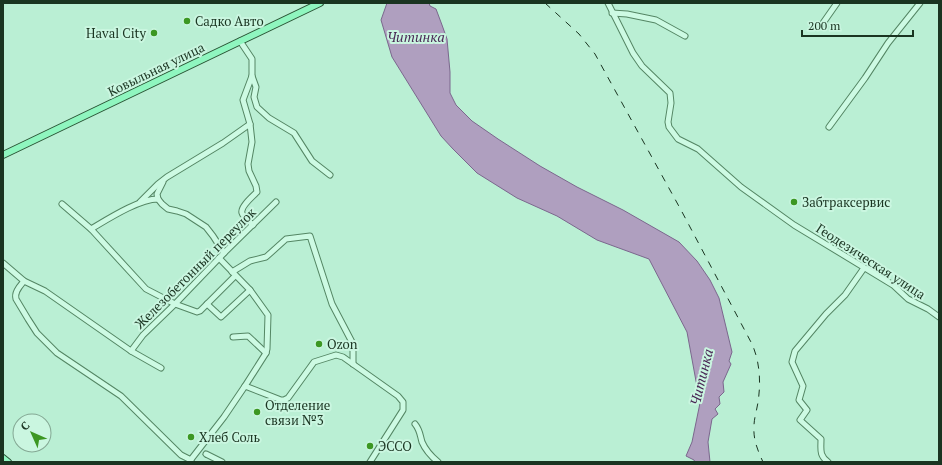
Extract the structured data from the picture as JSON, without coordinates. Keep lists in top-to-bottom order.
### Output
{
  "streets": {
    "main road": ["Ковыльная улица"],
    "street": ["Геодезическая улица", "Железобетонный переулок"]
  },
  "water": ["Читинка"],
  "places": [
    "Садко Авто",
    "Haval Сity",
    "Забтраксервис",
    "Ozon",
    "Отделение связи №3",
    "Хлеб Соль",
    "ЭССО"
  ],
  "scale_bar": "200 m",
  "north": "top left"
}
